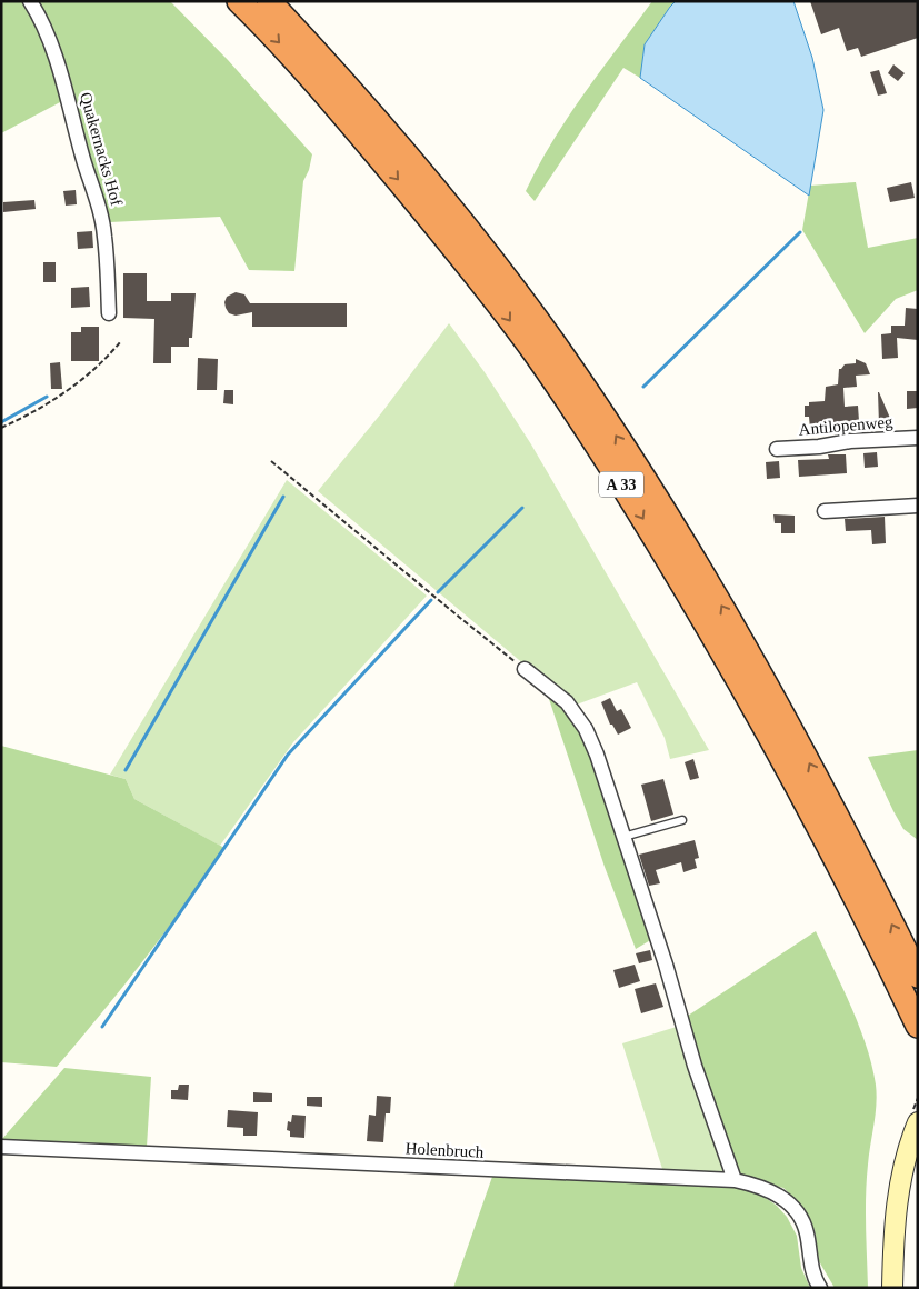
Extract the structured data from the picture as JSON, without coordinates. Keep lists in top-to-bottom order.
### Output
{
  "streets": {
    "highway": ["A 33"],
    "street": ["Quakernacks Hof", "Antilopenweg", "Holenbruch"]
  }
}
